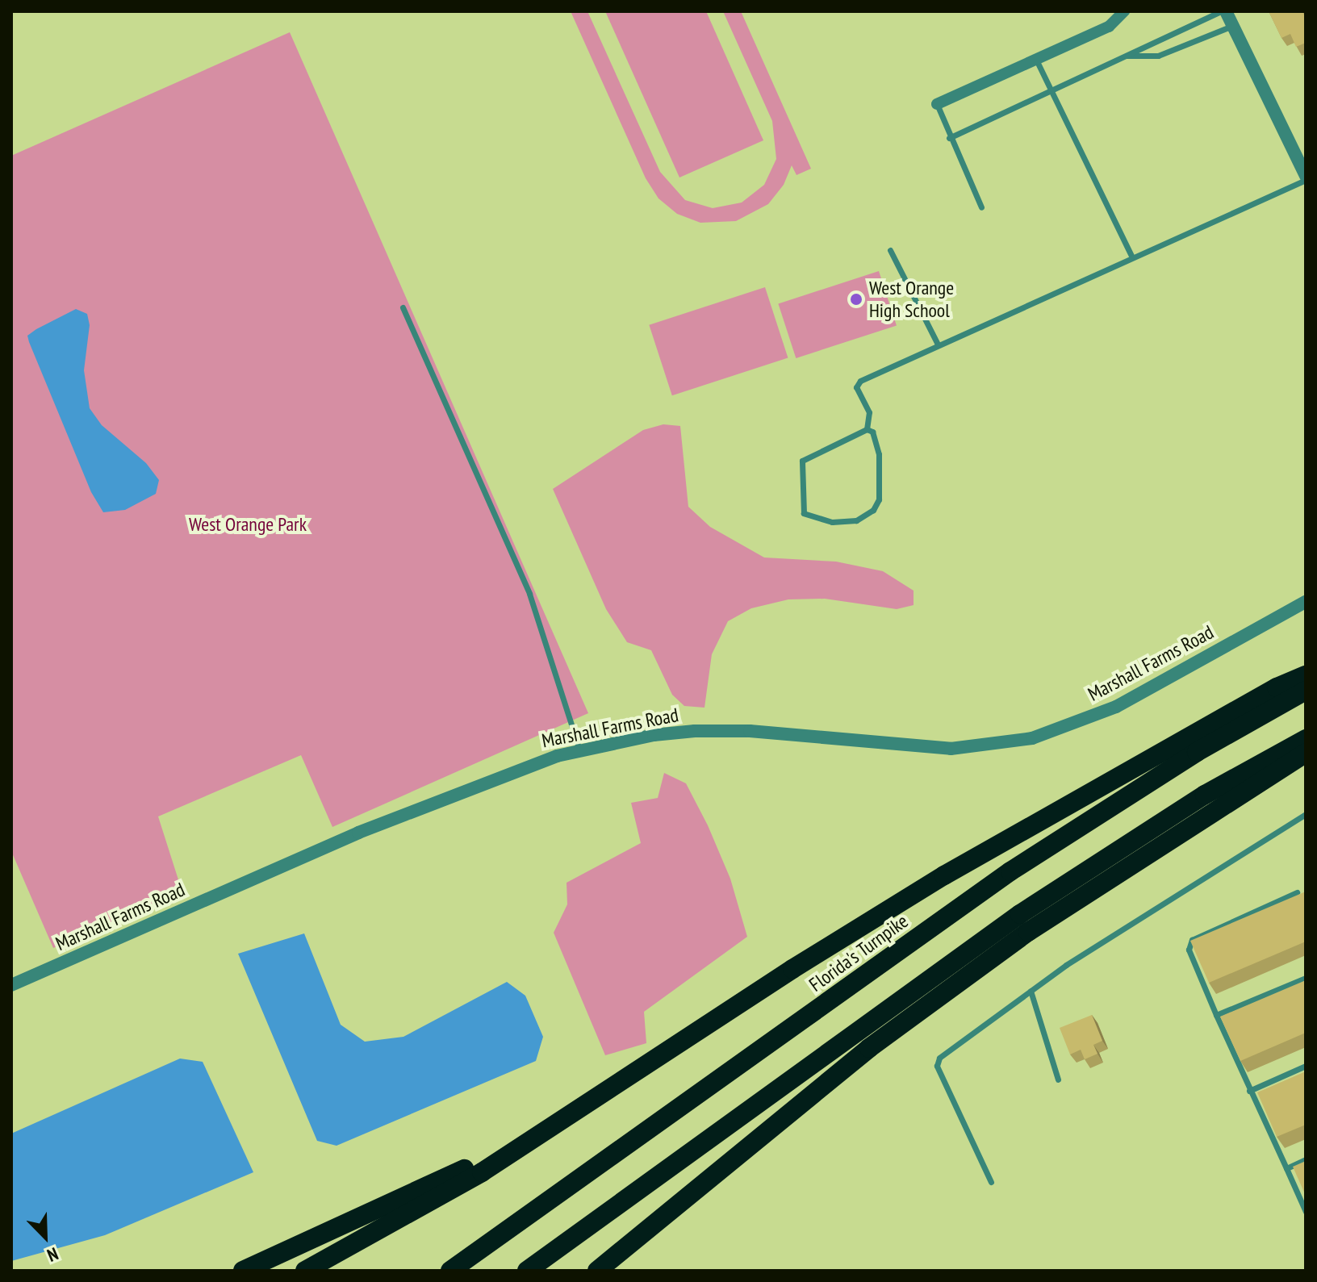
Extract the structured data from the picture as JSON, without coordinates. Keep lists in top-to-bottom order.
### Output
{
  "streets": {
    "highway": ["Florida's Turnpike"],
    "street": ["Marshall Farms Road"]
  },
  "parks": ["West Orange Park"],
  "places": ["West Orange High School"],
  "north": "bottom right"
}
